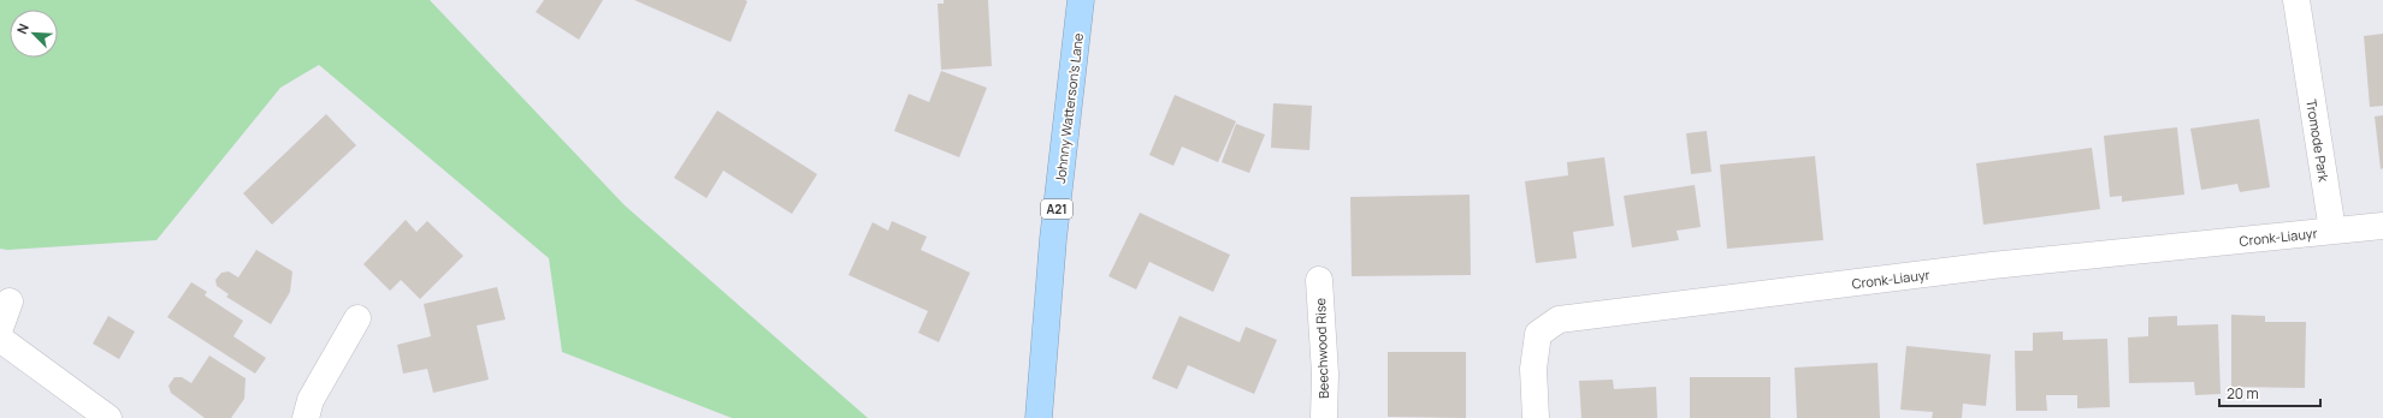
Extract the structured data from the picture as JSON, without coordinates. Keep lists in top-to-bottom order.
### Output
{
  "streets": {
    "highway": ["Johnny Watterson's Lane", "A21"],
    "street": ["Tromode Park", "Cronk-Liauyr", "Beechwood Rise"]
  },
  "crossings": [
    ["Tromode Park", "Cronk-Liauyr"]
  ],
  "scale_bar": "20 m",
  "north": "top left"
}
